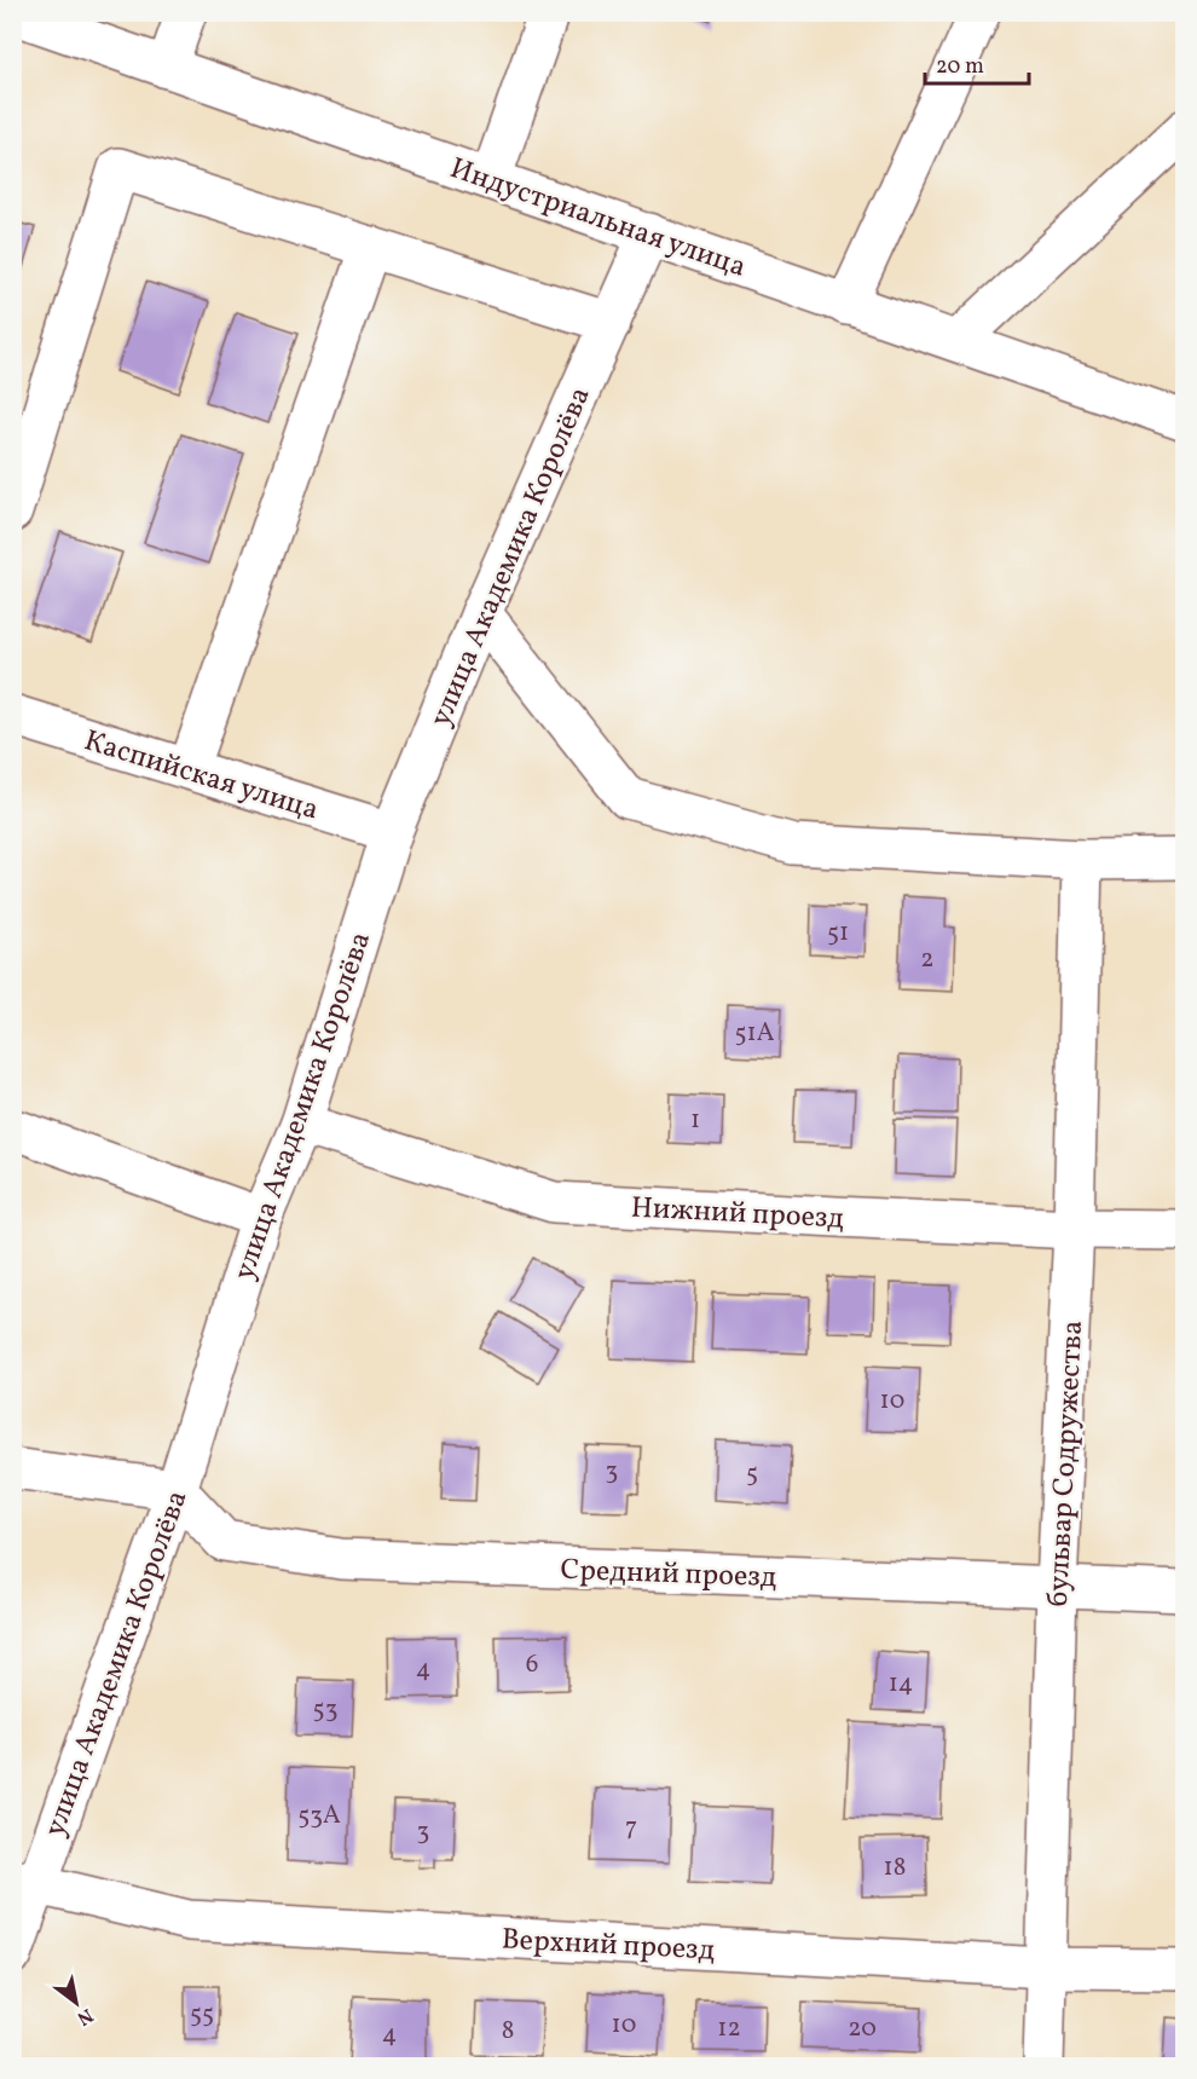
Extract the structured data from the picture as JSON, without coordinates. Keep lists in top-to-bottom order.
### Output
{
  "streets": {
    "street": [
      "Индустриальная улица",
      "улица Академика Королёва",
      "Каспийская улица",
      "Нижний проезд",
      "бульвар Содружества",
      "Средний проезд",
      "Верхний проезд"
    ]
  },
  "crossings": [
    ["Индустриальная улица", "улица Академика Королёва"],
    ["улица Академика Королёва", "Каспийская улица"],
    ["улица Академика Королёва", "Нижний проезд"],
    ["улица Академика Королёва", "Средний проезд"],
    ["улица Академика Королёва", "Верхний проезд"],
    ["Нижний проезд", "бульвар Содружества"],
    ["бульвар Содружества", "Средний проезд"],
    ["бульвар Содружества", "Верхний проезд"]
  ],
  "house_numbers": [
    "51",
    "2",
    "51А",
    "1",
    "10",
    "3",
    "5",
    "6",
    "4",
    "14",
    "53",
    "53А",
    "7",
    "3",
    "18",
    "55",
    "10",
    "12",
    "20",
    "8",
    "4"
  ],
  "scale_bar": "20 m",
  "north": "bottom right"
}
